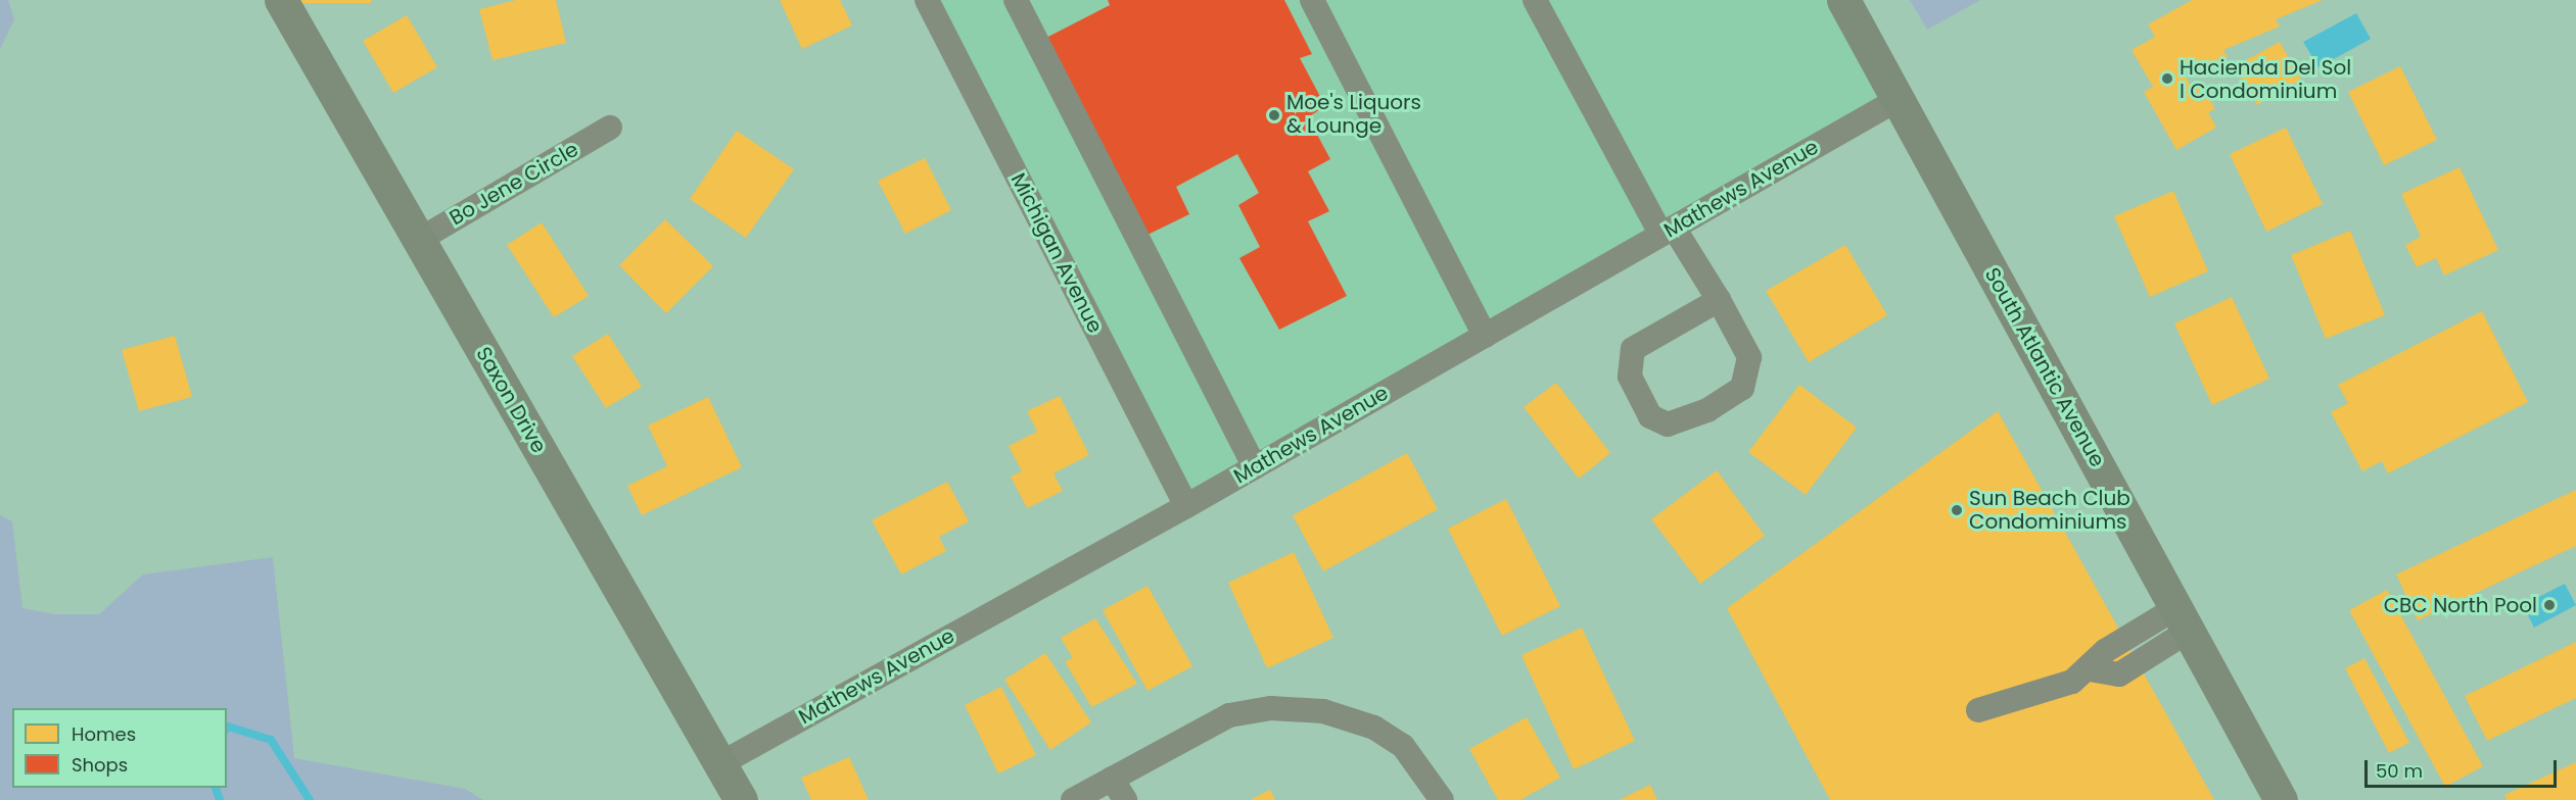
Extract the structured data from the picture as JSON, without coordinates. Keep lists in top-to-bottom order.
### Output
{
  "streets": {
    "street": [
      "Bo Jene Circle",
      "Mathews Avenue",
      "Michigan Avenue",
      "South Atlantic Avenue",
      "Saxon Drive"
    ]
  },
  "crossings": [
    ["Bo Jene Circle", "Saxon Drive"],
    ["Mathews Avenue", "Michigan Avenue"],
    ["Mathews Avenue", "South Atlantic Avenue"],
    ["Mathews Avenue", "Saxon Drive"]
  ],
  "places": [
    "Hacienda Del Sol I Condominium",
    "Moe's Liquors & Lounge",
    "Sun Beach Club Condominiums",
    "CBC North Pool"
  ],
  "legend": ["Homes", "Shops"],
  "scale_bar": "50 m"
}
